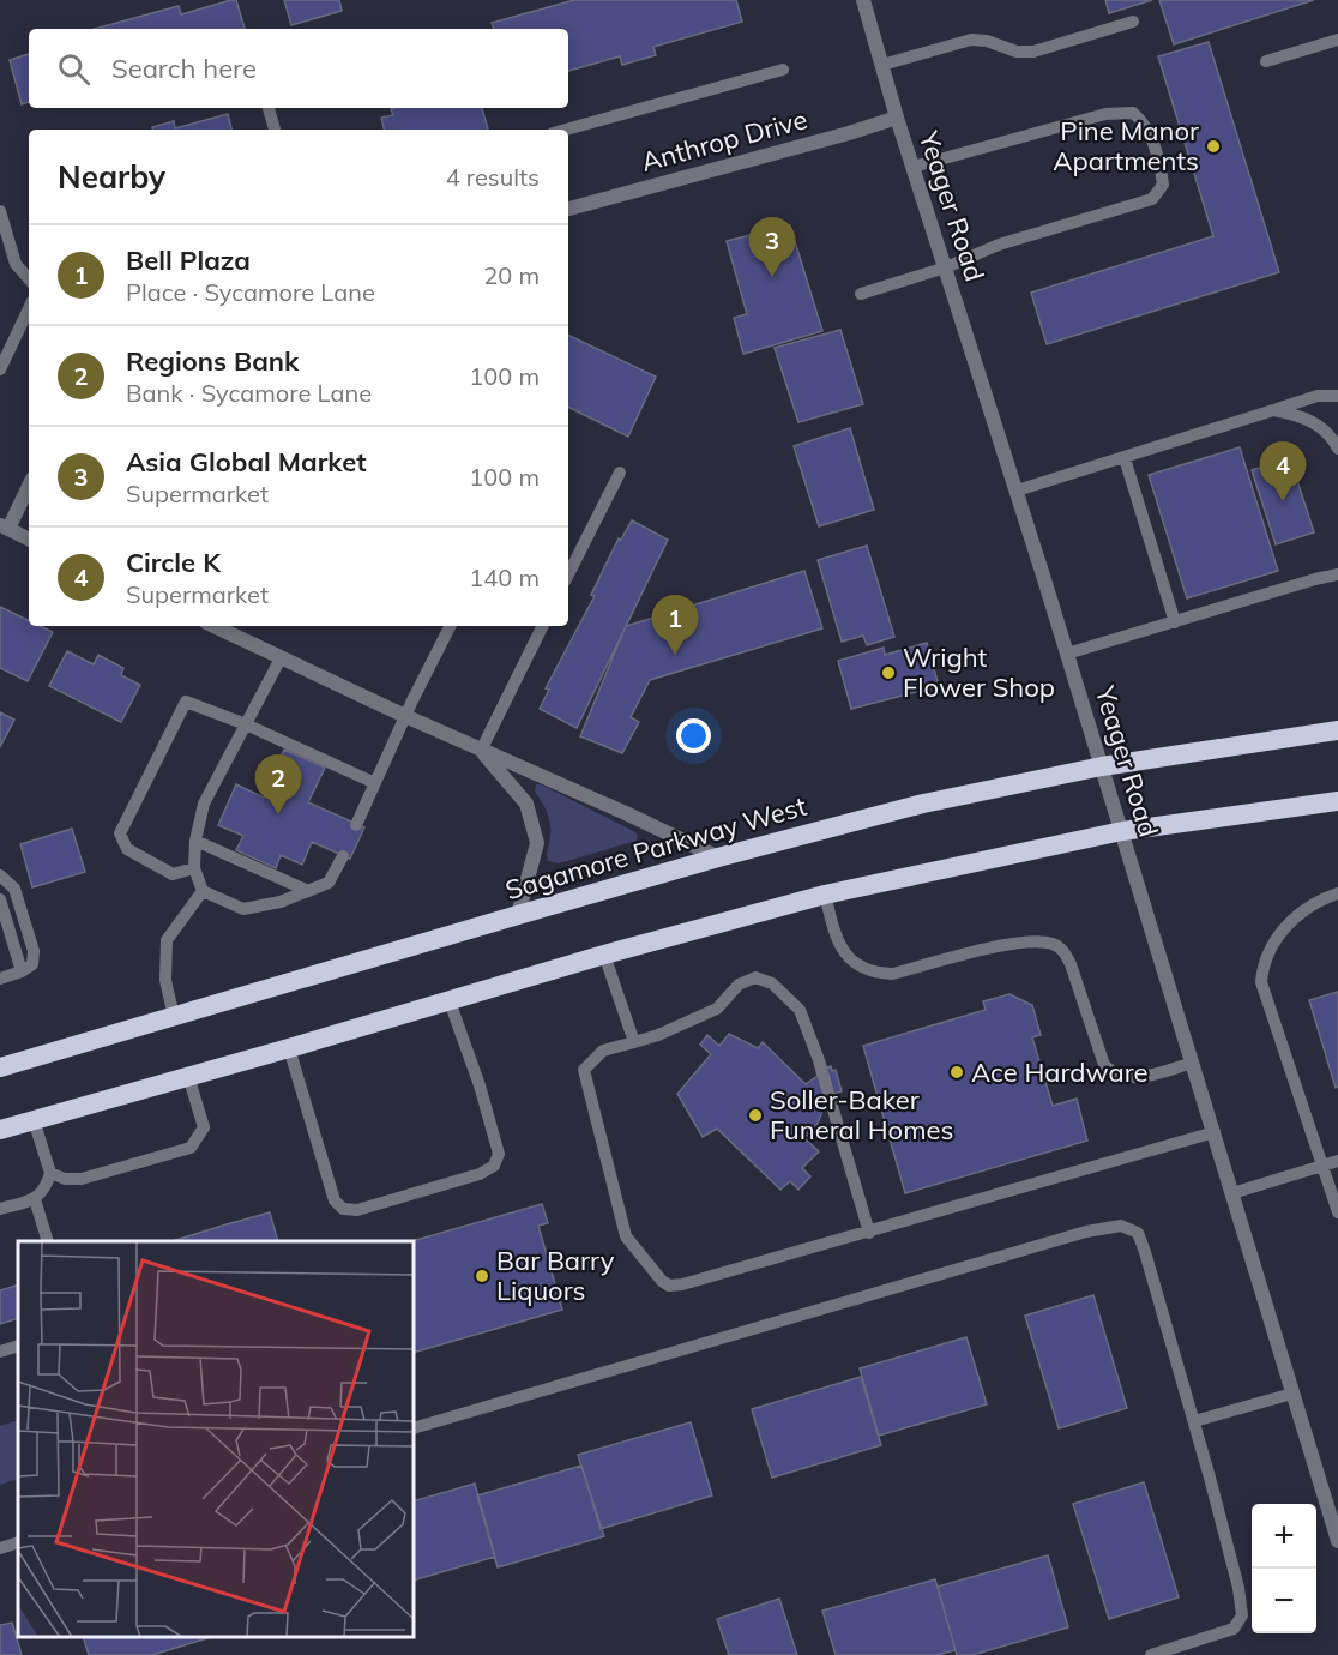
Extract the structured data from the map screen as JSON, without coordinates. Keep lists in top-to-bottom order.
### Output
{
  "streets": {
    "highway": ["Sagamore Parkway West"],
    "street": ["Anthrop Drive", "Yeager Road"]
  },
  "crossings": [
    ["Anthrop Drive", "Yeager Road"],
    ["Yeager Road", "Sagamore Parkway West"]
  ],
  "places": [
    "Pine Manor Apartments",
    "Wright Flower Shop",
    "Ace Hardware",
    "Soller-Baker Funeral Homes",
    "Bar Barry Liquors"
  ],
  "page": {
    "search": "Search here",
    "heading": ["Nearby", "4 results"],
    "pins": [
      "3",
      "4",
      "1",
      "2"
    ],
    "list": [
      {
        "mark": "1",
        "name": "Bell Plaza",
        "note": "Place · Sycamore Lane",
        "value": "20 m"
      },
      {
        "mark": "2",
        "name": "Regions Bank",
        "note": "Bank · Sycamore Lane",
        "value": "100 m"
      },
      {
        "mark": "3",
        "name": "Asia Global Market",
        "note": "Supermarket",
        "value": "100 m"
      },
      {
        "mark": "4",
        "name": "Circle K",
        "note": "Supermarket",
        "value": "140 m"
      }
    ],
    "map_buttons": ["+", "−"]
  }
}
